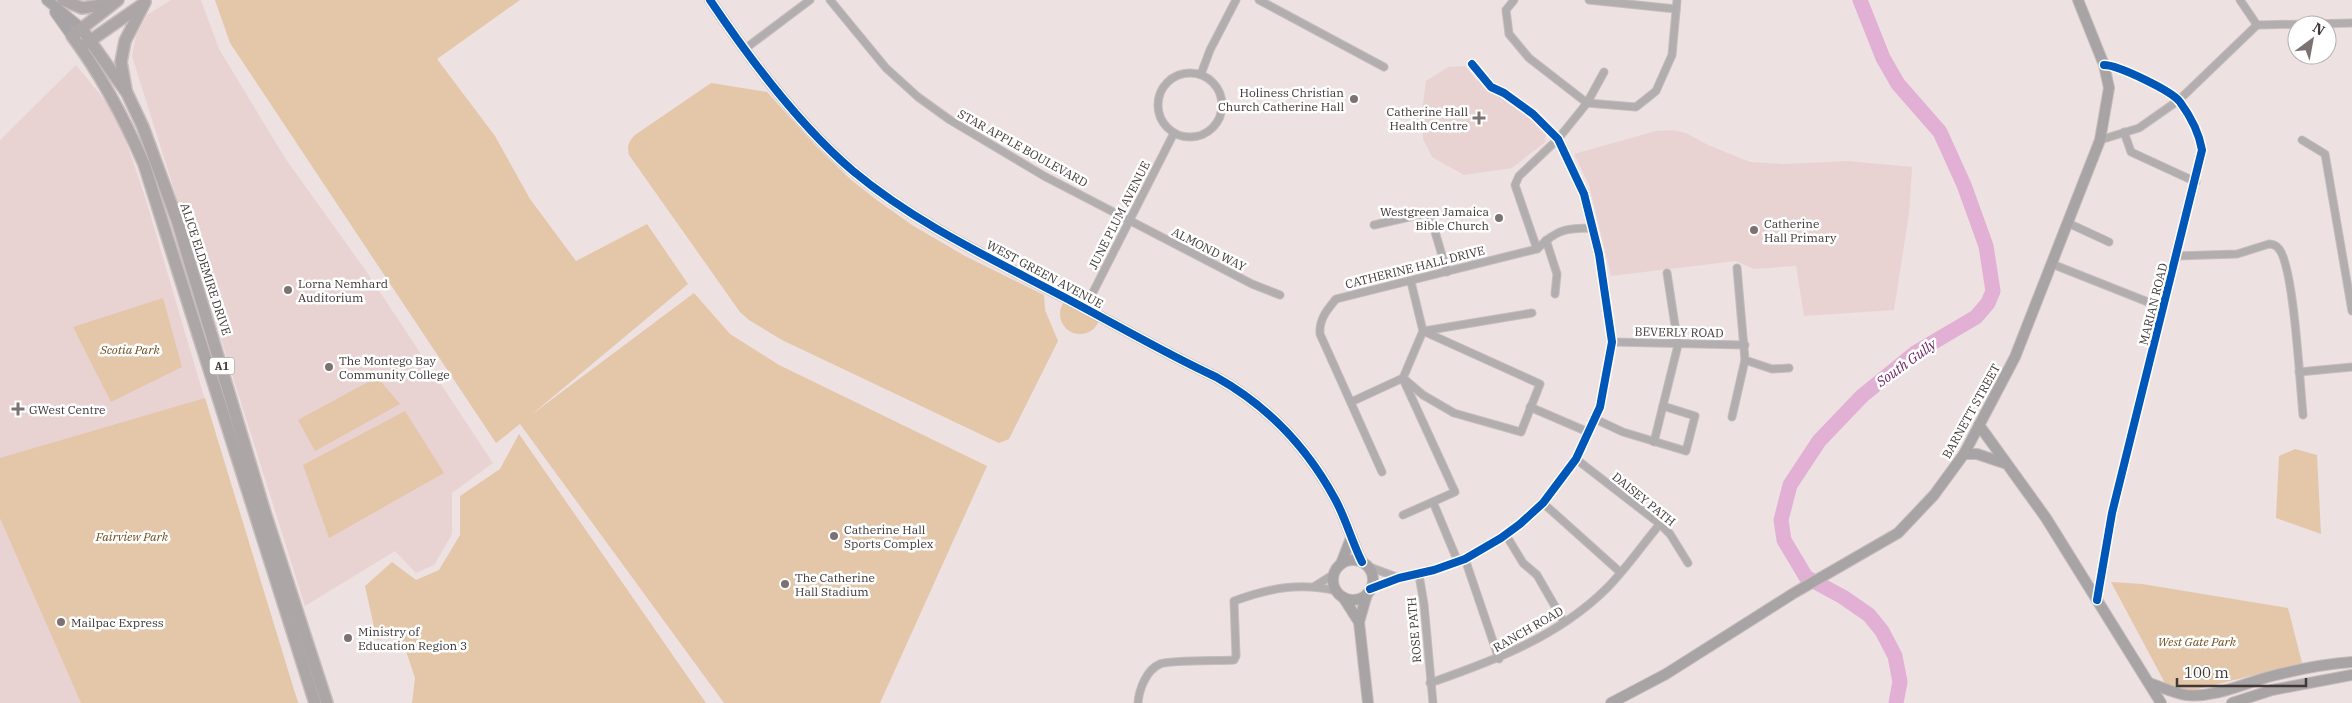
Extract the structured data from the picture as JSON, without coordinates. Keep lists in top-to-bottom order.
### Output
{
  "streets": {
    "main road": ["ALICE ELDEMIRE DRIVE", "A1"],
    "street": [
      "STAR APPLE BOULEVARD",
      "JUNE PLUM AVENUE",
      "ALMOND WAY",
      "CATHERINE HALL DRIVE",
      "WEST GREEN AVENUE",
      "MARIAN ROAD",
      "BEVERLY ROAD",
      "BARNETT STREET",
      "DAISEY PATH",
      "RANCH ROAD",
      "ROSE PATH"
    ]
  },
  "crossings": [
    ["STAR APPLE BOULEVARD", "JUNE PLUM AVENUE"],
    ["STAR APPLE BOULEVARD", "ALMOND WAY"],
    ["JUNE PLUM AVENUE", "ALMOND WAY"],
    ["JUNE PLUM AVENUE", "WEST GREEN AVENUE"],
    ["ALICE ELDEMIRE DRIVE", "A1"],
    ["MARIAN ROAD", "BARNETT STREET"],
    ["DAISEY PATH", "RANCH ROAD"],
    ["RANCH ROAD", "ROSE PATH"]
  ],
  "water": ["South Gully"],
  "parks": ["Scotia Park", "Fairview Park", "West Gate Park"],
  "places": {
    "other": [
      "Holiness Christian Church Catherine Hall",
      "Westgreen Jamaica Bible Church",
      "Catherine Hall Primary",
      "Lorna Nemhard Auditorium",
      "The Montego Bay Community College",
      "Catherine Hall Sports Complex",
      "The Catherine Hall Stadium",
      "Mailpac Express",
      "Ministry of Education Region 3"
    ],
    "health": ["Catherine Hall Health Centre", "GWest Centre"]
  },
  "scale_bar": "100 m",
  "north": "top right"
}
